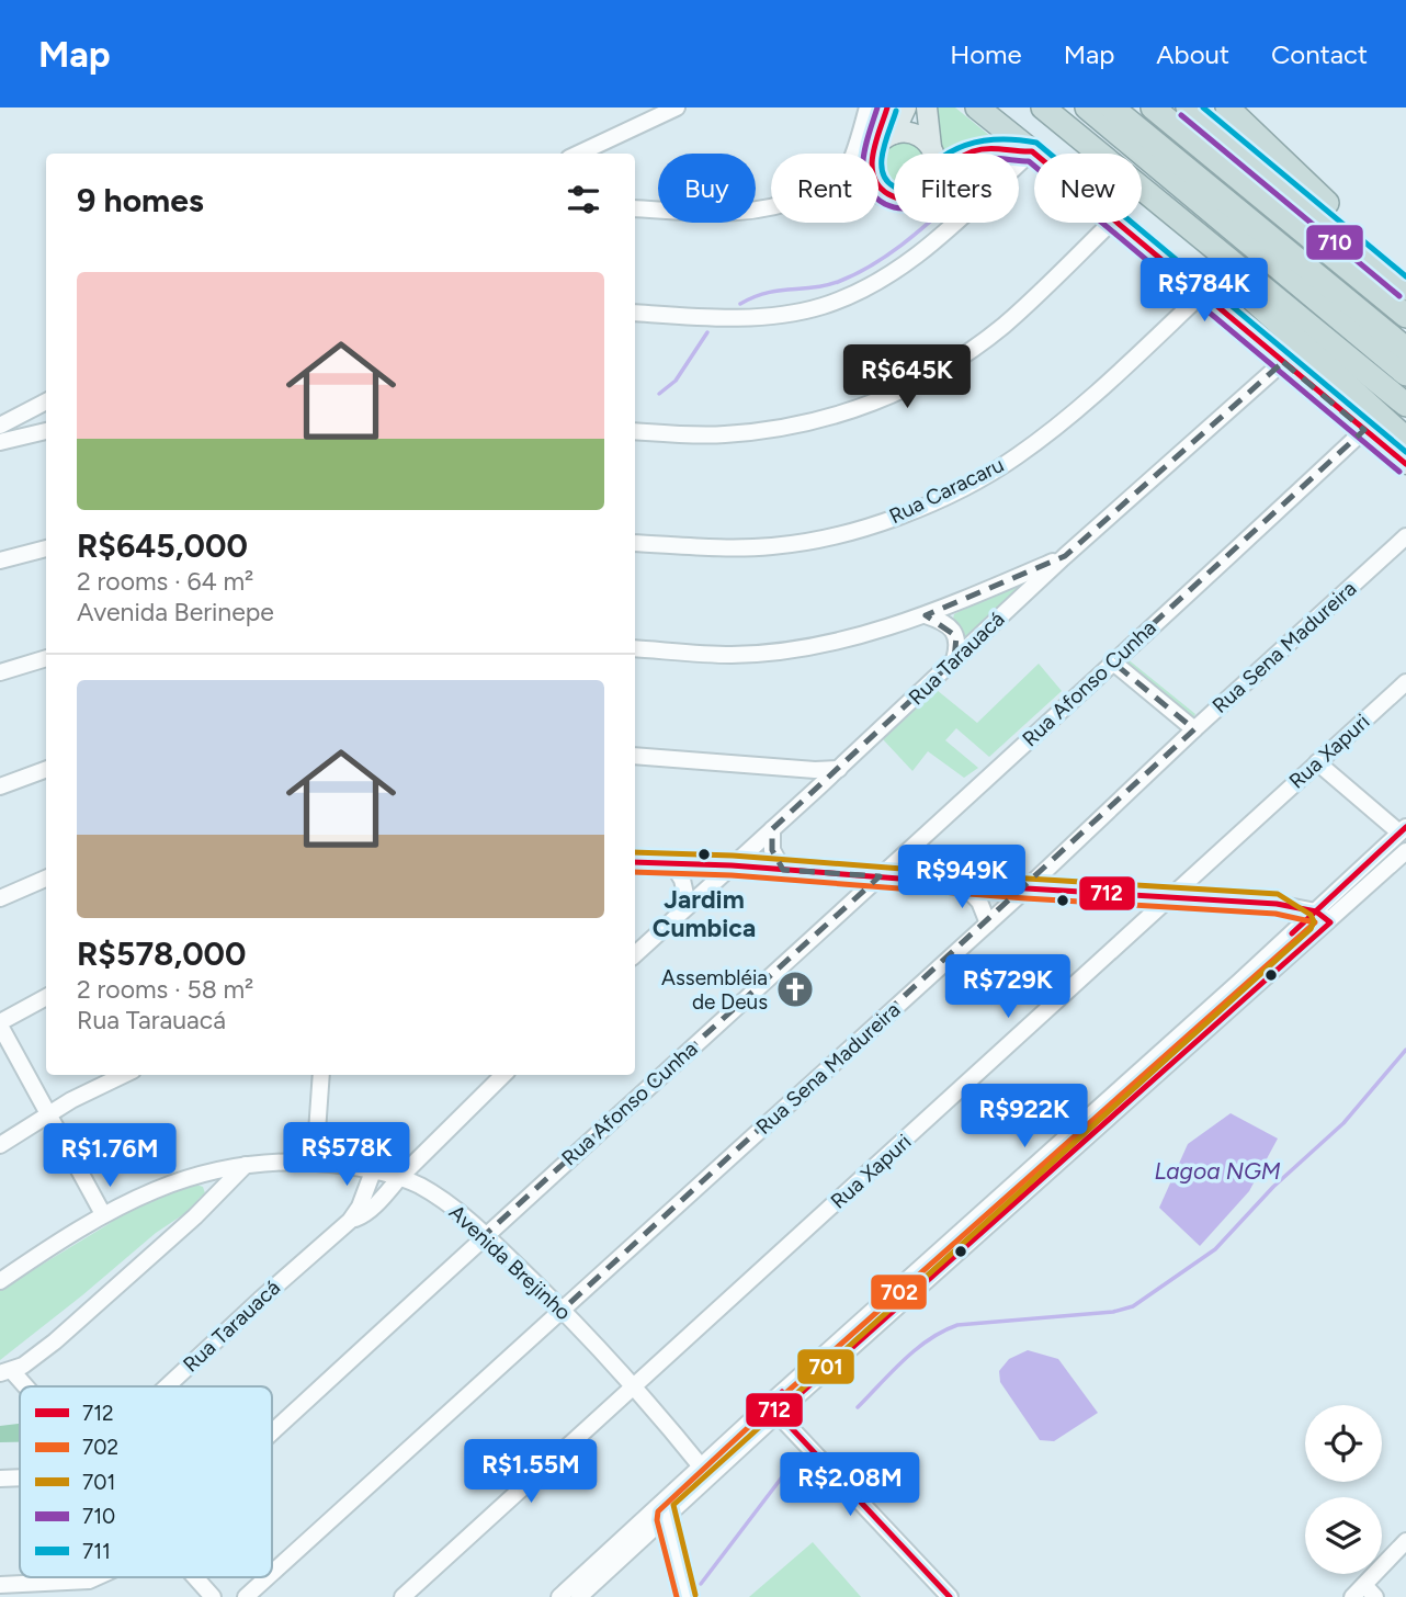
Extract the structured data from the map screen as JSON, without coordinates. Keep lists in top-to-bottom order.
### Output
{
  "streets": {
    "street": [
      "Rua Caracaru",
      "Rua Sena Madureira",
      "Rua Tarauacá",
      "Rua Afonso Cunha",
      "Rua Xapuri",
      "Avenida Brejinho"
    ]
  },
  "crossings": [
    ["Rua Sena Madureira", "Avenida Brejinho"],
    ["Rua Tarauacá", "Avenida Brejinho"],
    ["Rua Afonso Cunha", "Avenida Brejinho"],
    ["Rua Xapuri", "Avenida Brejinho"]
  ],
  "districts": ["Jardim Cumbica"],
  "water": ["Lagoa NGM"],
  "places": {
    "church": ["Assembléia de Deus"]
  },
  "lines": [
    "transit line 712",
    "transit line 710",
    "transit line 711",
    "transit line 701",
    "transit line 702"
  ],
  "legend": [
    "712",
    "702",
    "701",
    "710",
    "711"
  ],
  "page": {
    "header": "Map",
    "nav": [
      "Home",
      "Map",
      "About",
      "Contact"
    ],
    "chip": [
      "Buy",
      "Rent",
      "Filters",
      "New"
    ],
    "heading": "9 homes",
    "list": [
      {
        "name": "R$645,000",
        "note": "2 rooms · 64 m² · Avenida Berinepe"
      },
      {
        "name": "R$578,000",
        "note": "2 rooms · 58 m² · Rua Tarauacá"
      }
    ],
    "price": [
      "R$784K",
      "R$645K",
      "R$949K",
      "R$729K",
      "R$922K",
      "R$578K",
      "R$1.76M",
      "R$1.55M",
      "R$2.08M"
    ]
  }
}
